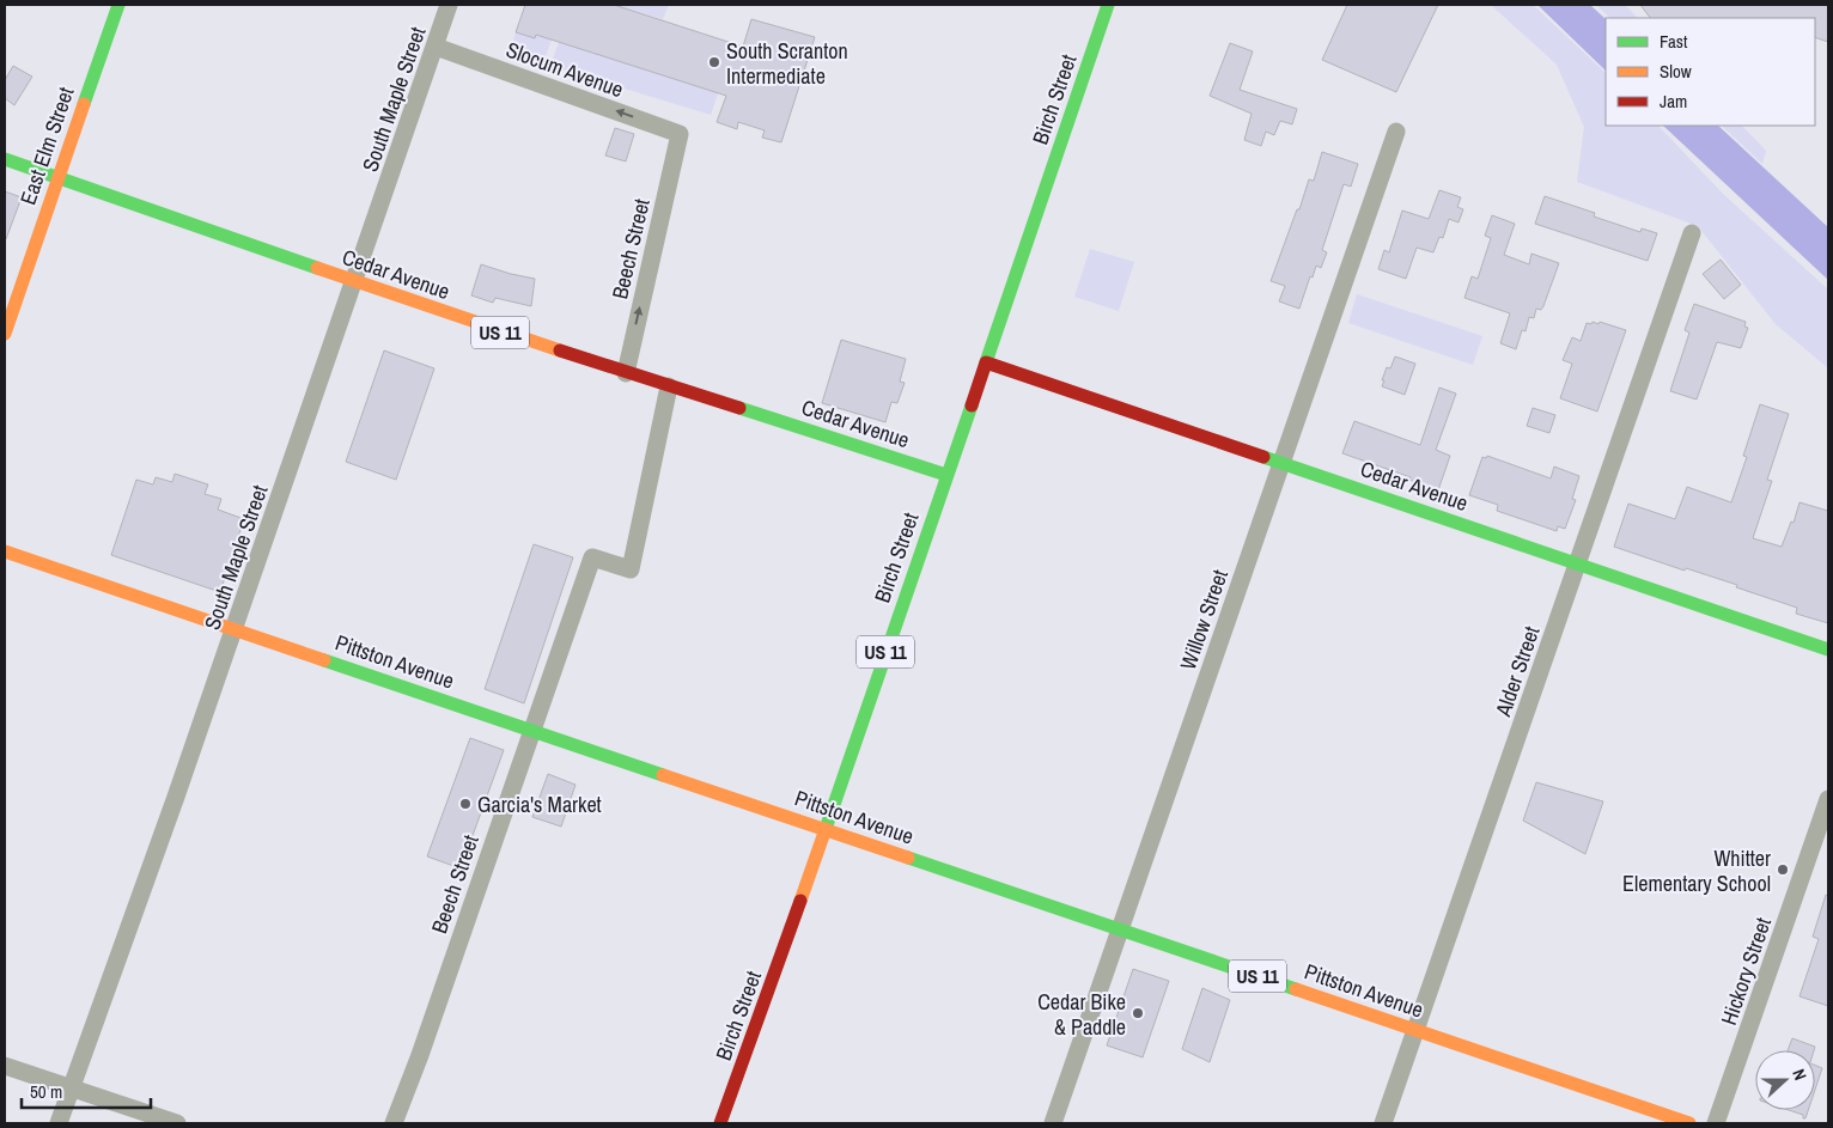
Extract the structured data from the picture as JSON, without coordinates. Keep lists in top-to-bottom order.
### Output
{
  "streets": {
    "main road": [
      "Birch Street",
      "East Elm Street",
      "Cedar Avenue",
      "US 11",
      "Pittston Avenue"
    ],
    "street": [
      "Slocum Avenue",
      "South Maple Street",
      "Beech Street",
      "Willow Street",
      "Alder Street",
      "Hickory Street"
    ]
  },
  "crossings": [
    ["Slocum Avenue", "South Maple Street"],
    ["Slocum Avenue", "Beech Street"],
    ["South Maple Street", "Cedar Avenue"],
    ["South Maple Street", "Pittston Avenue"],
    ["Birch Street", "Cedar Avenue"],
    ["Birch Street", "Pittston Avenue"],
    ["East Elm Street", "Cedar Avenue"],
    ["Beech Street", "Cedar Avenue"],
    ["Beech Street", "Pittston Avenue"],
    ["Cedar Avenue", "Willow Street"],
    ["Cedar Avenue", "Alder Street"],
    ["Willow Street", "Pittston Avenue"],
    ["Pittston Avenue", "Alder Street"]
  ],
  "one_way": ["Slocum Avenue"],
  "places": [
    "South Scranton Intermediate",
    "Garcia's Market",
    "Whitter Elementary School",
    "Cedar Bike & Paddle"
  ],
  "legend": ["Fast", "Slow", "Jam"],
  "scale_bar": "50 m",
  "north": "right"
}
